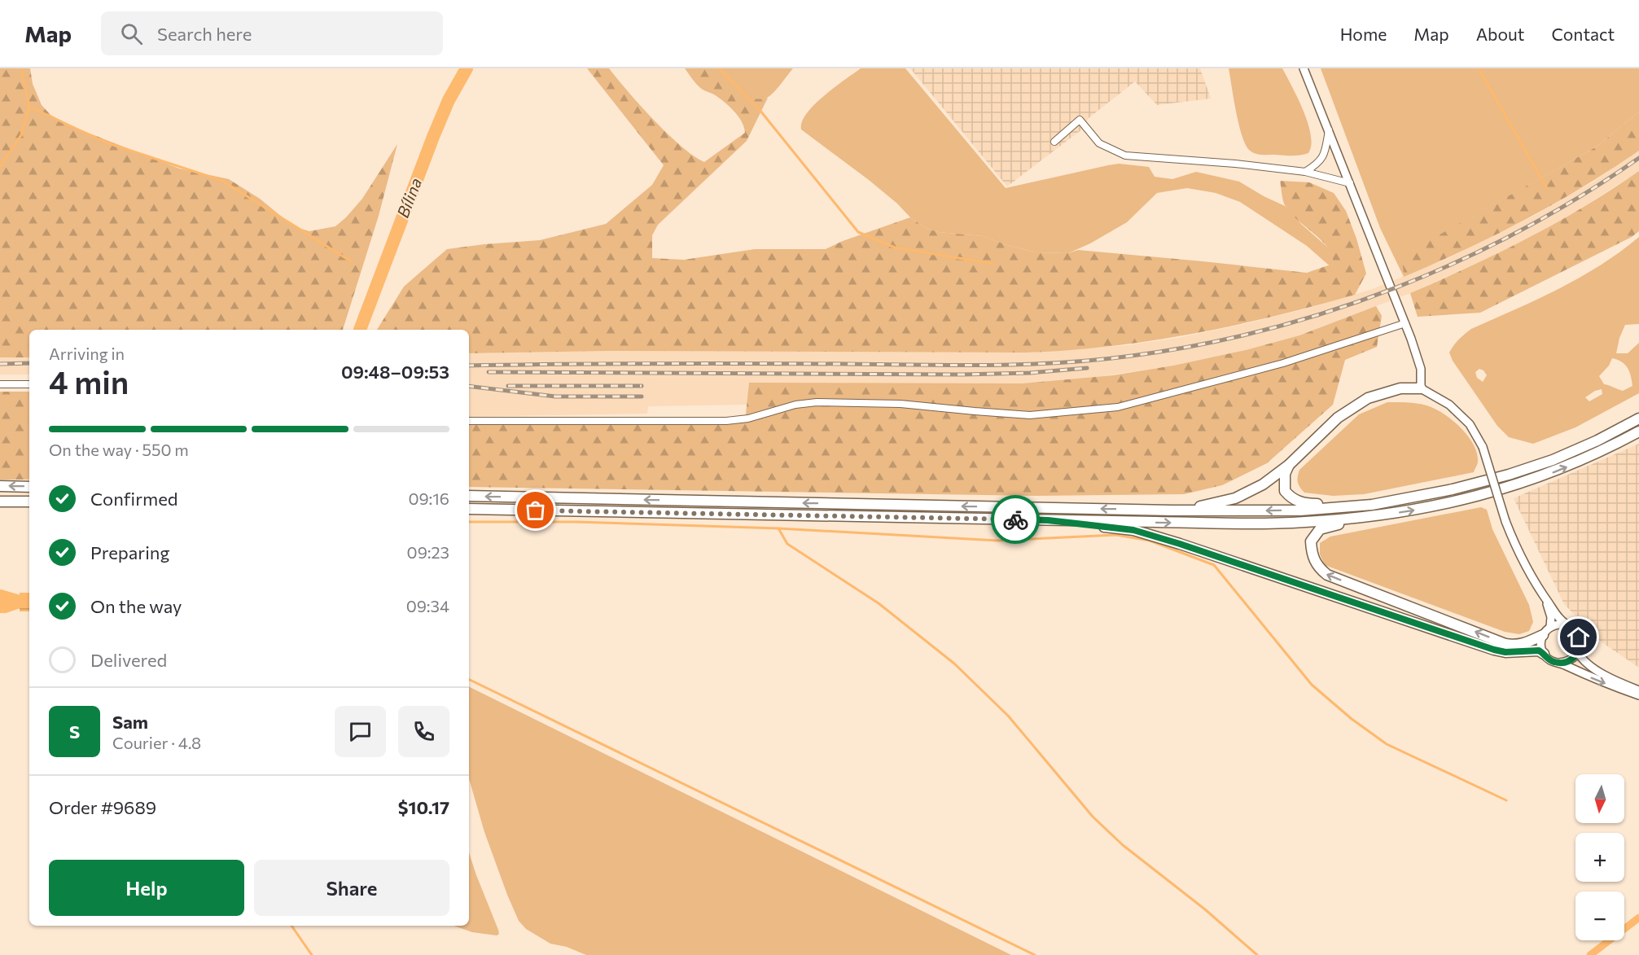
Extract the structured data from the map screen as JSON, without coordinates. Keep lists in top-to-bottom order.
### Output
{
  "water": ["Bílina"],
  "north": "bottom",
  "page": {
    "header": "Map",
    "search": "Search here",
    "nav": [
      "Home",
      "Map",
      "About",
      "Contact"
    ],
    "heading": ["4 min", "Arriving in", "09:48–09:53"],
    "panel": [
      "Sam",
      "Courier · 4.8",
      "Order #9689",
      "$10.17"
    ],
    "bar": "On the way · 550 m",
    "list": [
      ["Confirmed", "09:16"],
      ["Preparing", "09:23"],
      ["On the way", "09:34"],
      "Delivered"
    ],
    "round": "S",
    "map_buttons": ["+", "−"],
    "buttons": ["Help", "Share"]
  }
}
